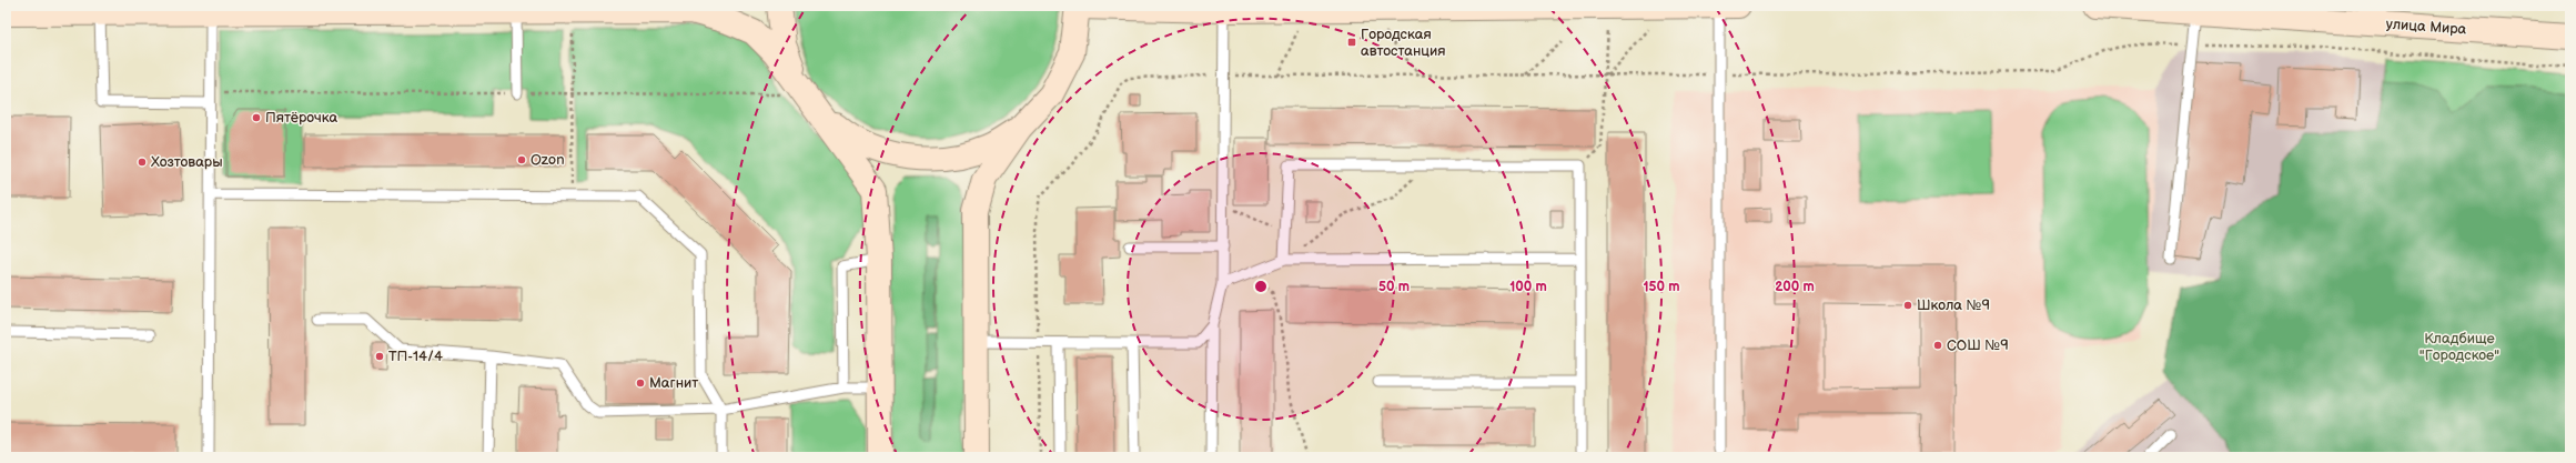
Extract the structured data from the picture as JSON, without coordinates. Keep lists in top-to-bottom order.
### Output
{
  "streets": {
    "main road": ["улица Мира"]
  },
  "parks": ["Кладбище \"Городское\""],
  "places": {
    "transit": ["Городская автостанция"],
    "other": [
      "Пятёрочка",
      "Ozon",
      "Хозтовары",
      "Школа №9",
      "СОШ №9",
      "ТП-14/4",
      "Магнит"
    ]
  },
  "rings": [
    "50 m",
    "100 m",
    "150 m",
    "200 m"
  ]
}
